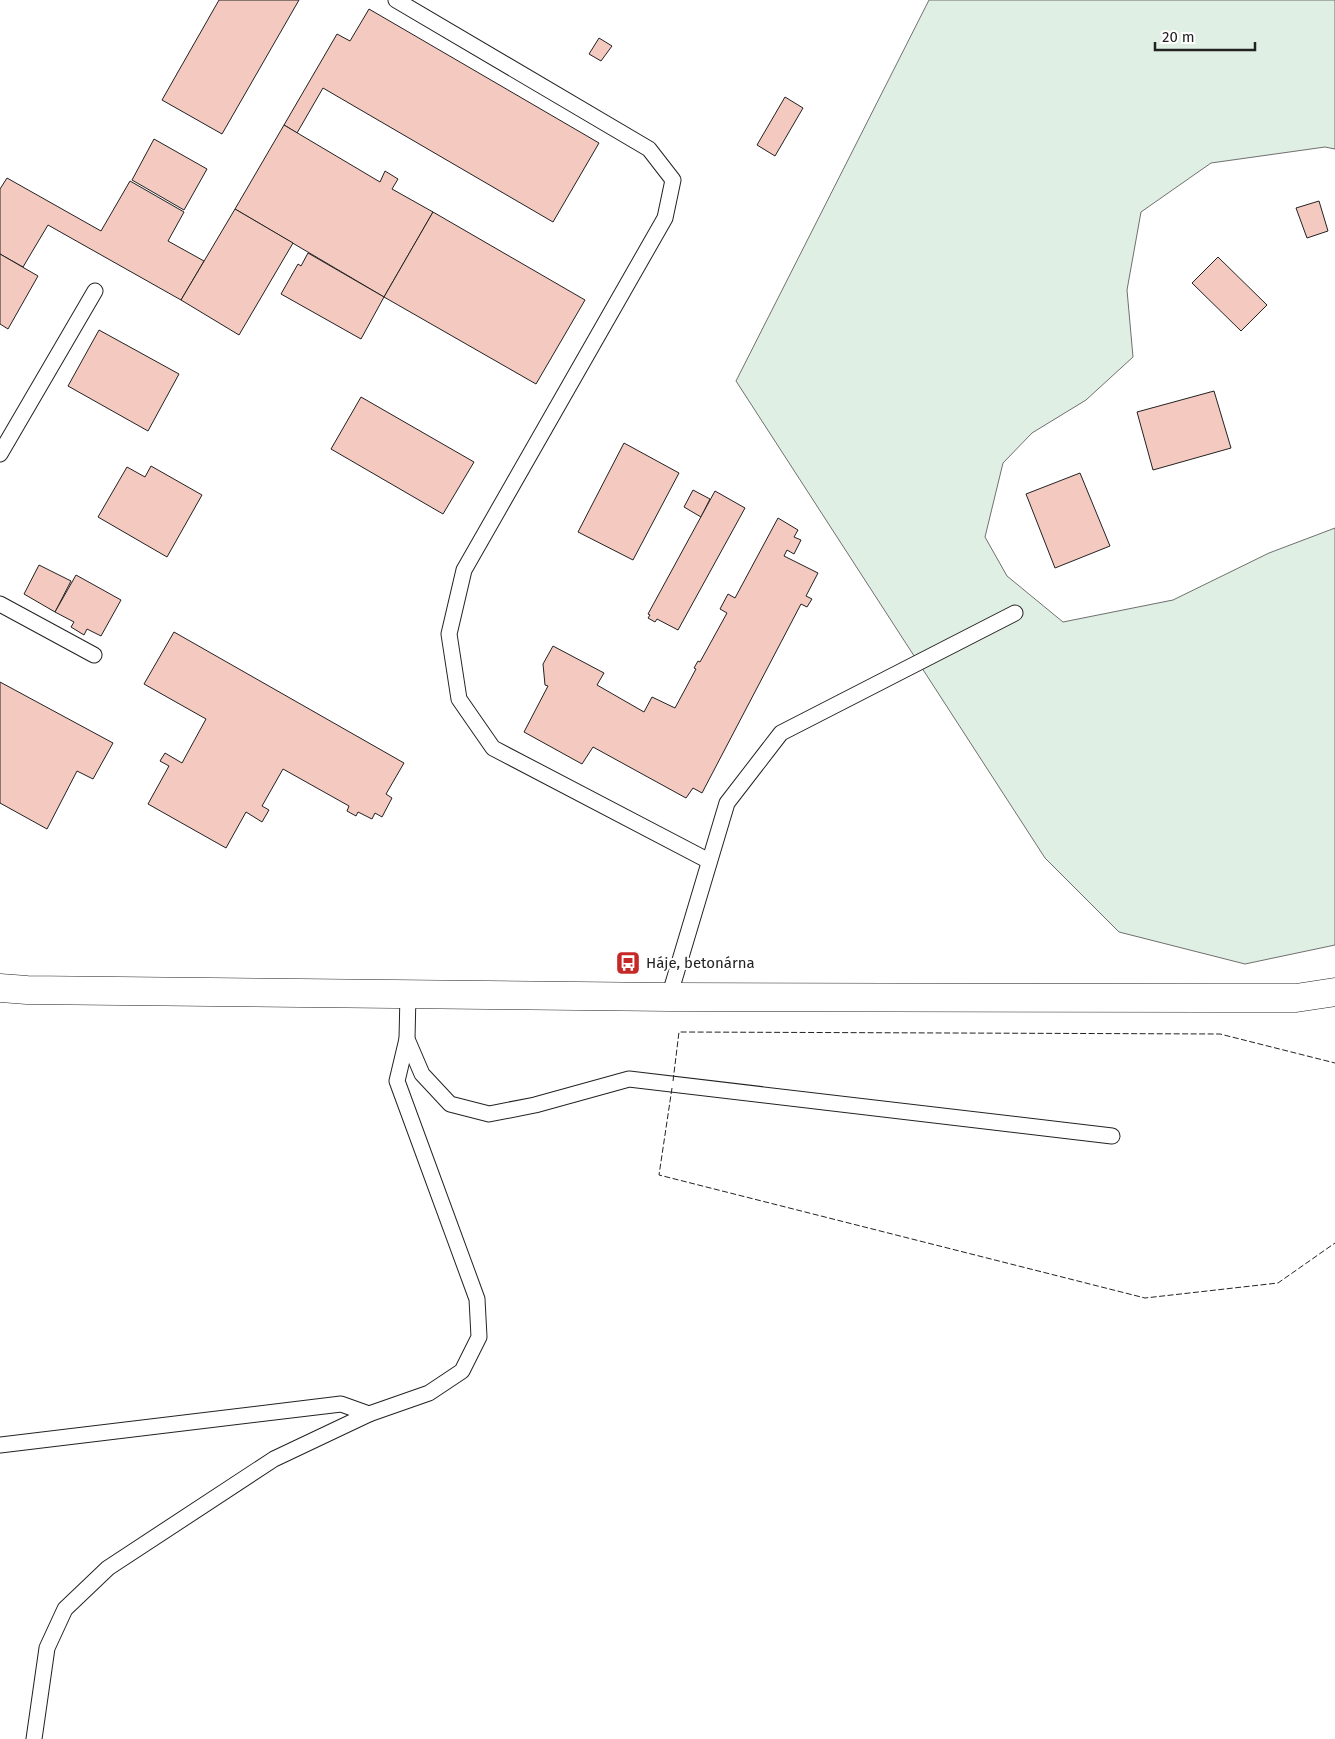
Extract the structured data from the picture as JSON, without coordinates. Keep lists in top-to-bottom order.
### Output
{
  "places": {
    "bus stop": ["Háje, betonárna"]
  },
  "scale_bar": "20 m"
}
